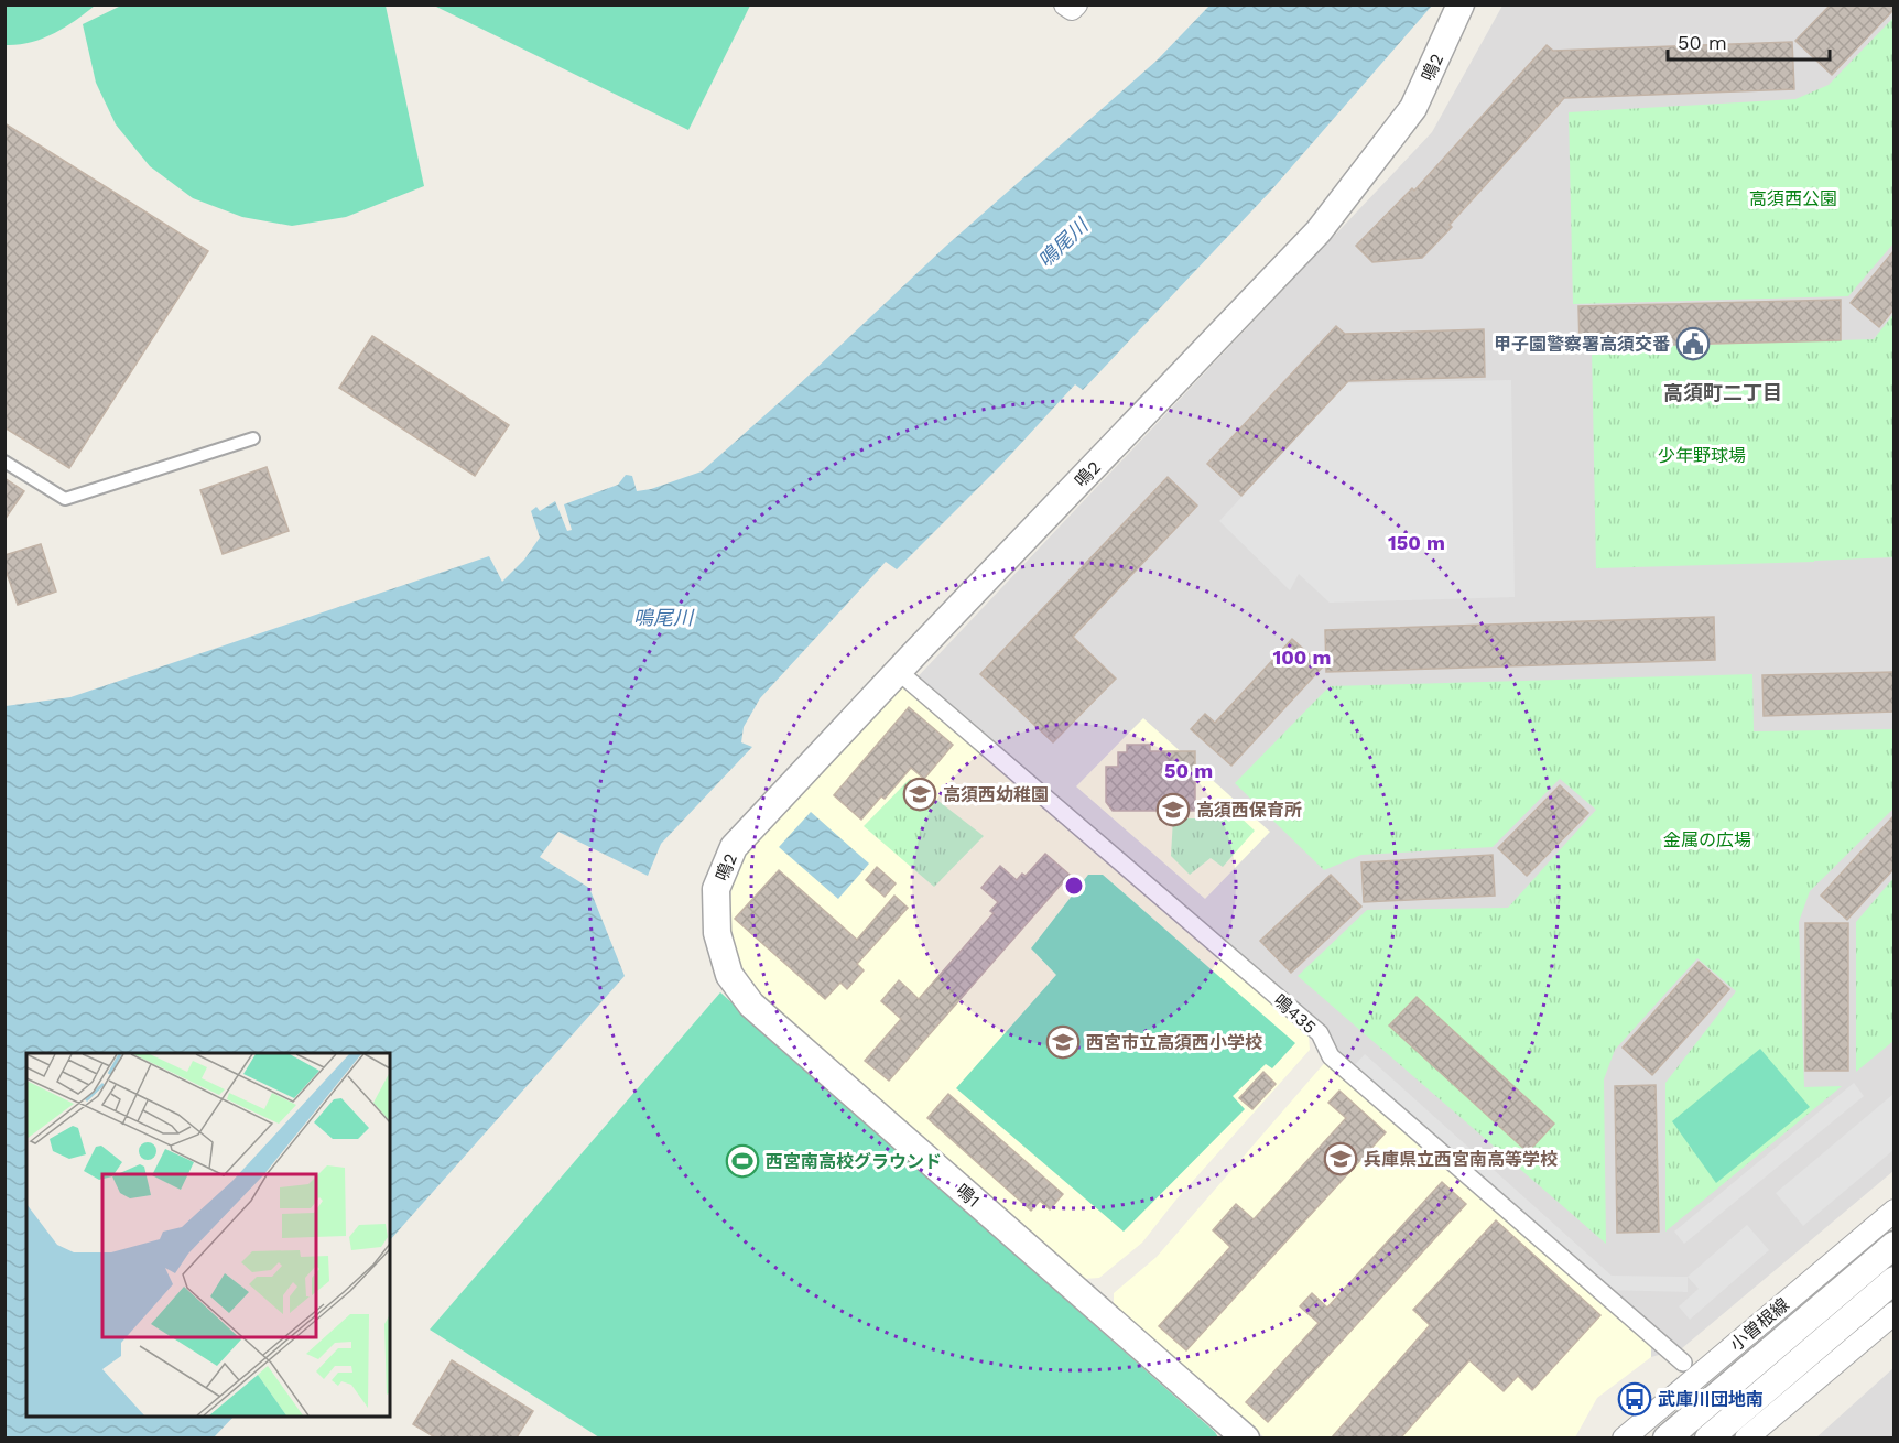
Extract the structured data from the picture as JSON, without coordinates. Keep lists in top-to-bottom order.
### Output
{
  "streets": {
    "street": [
      "鳴2",
      "鳴435",
      "鳴1",
      "小曽根線"
    ]
  },
  "crossings": [
    ["鳴2", "鳴435"],
    ["鳴2", "鳴1"]
  ],
  "districts": ["高須町二丁目"],
  "water": ["鳴尾川"],
  "parks": ["高須西公園", "少年野球場", "金属の広場"],
  "places": {
    "public building": ["甲子園警察署高須交番"],
    "school or university": [
      "高須西幼稚園",
      "高須西保育所",
      "西宮市立高須西小学校",
      "兵庫県立西宮南高等学校"
    ],
    "sports": ["西宮南高校グラウンド"],
    "bus stop": ["武庫川団地南"]
  },
  "scale_bar": "50 m",
  "rings": ["150 m", "100 m", "50 m"]
}
